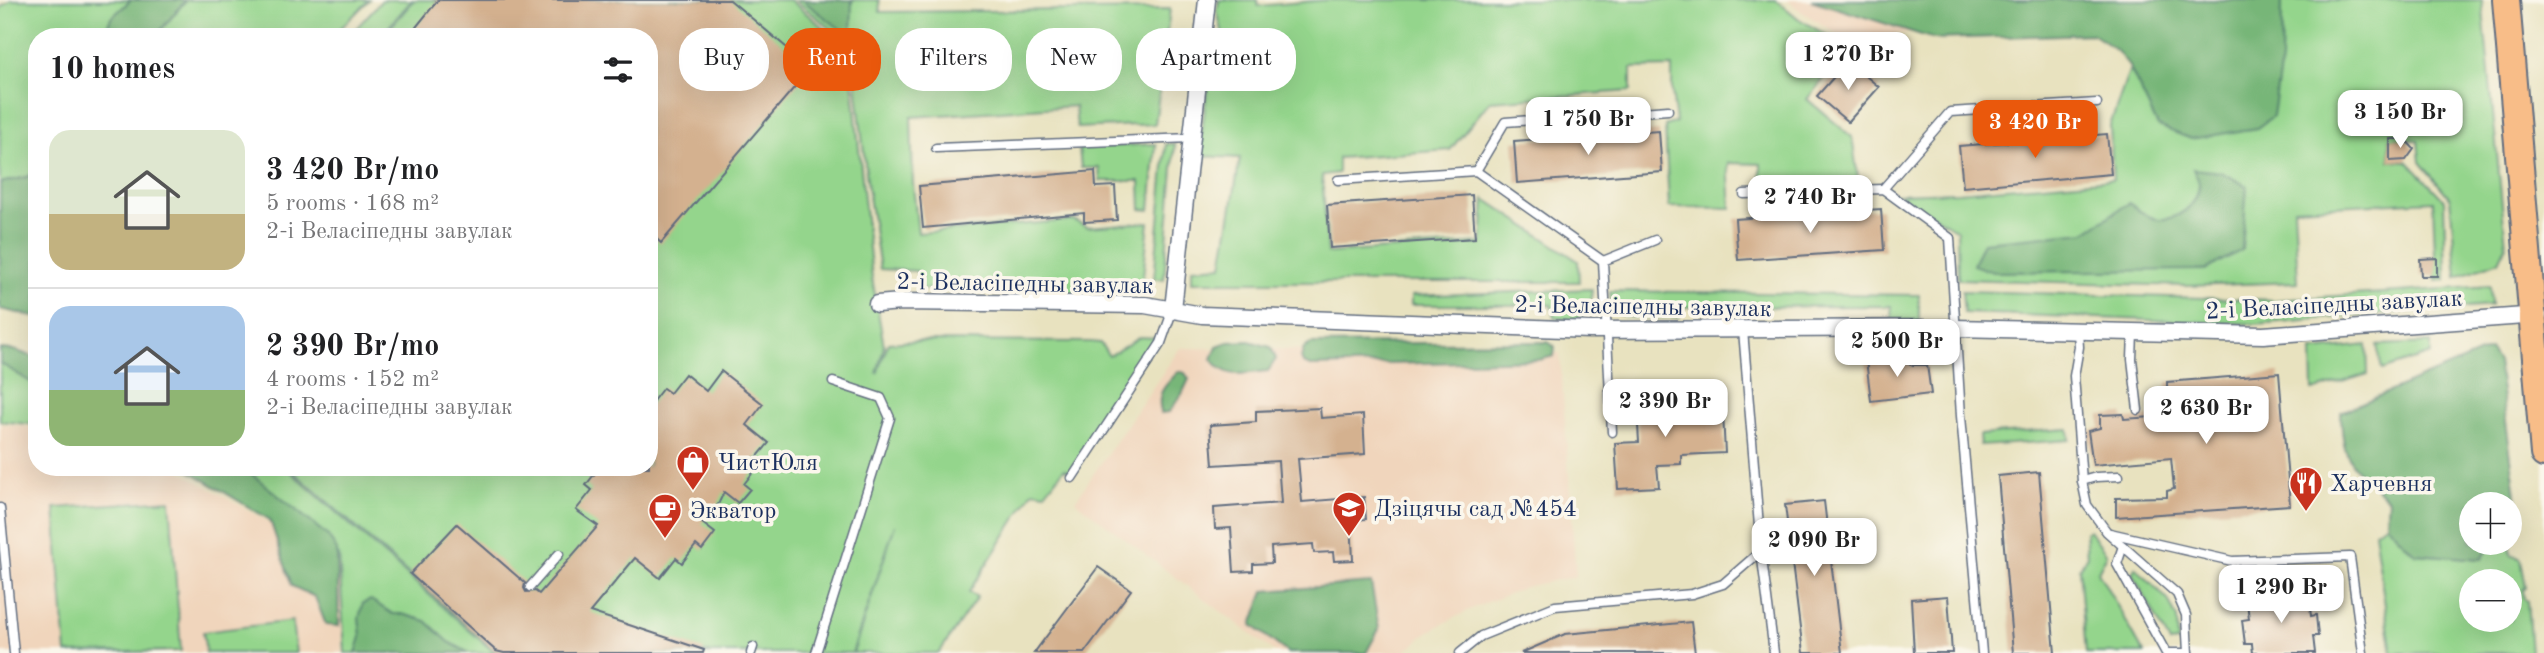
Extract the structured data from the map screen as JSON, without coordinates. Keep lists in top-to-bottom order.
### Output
{
  "streets": {
    "street": ["2-і Веласіпедны завулак"]
  },
  "places": {
    "shop": ["ЧистЮля"],
    "restaurant": ["Харчевня"],
    "school or university": ["Дзіцячы сад №454"],
    "cafe": ["Экватор"]
  },
  "page": {
    "chip": [
      "Buy",
      "Rent",
      "Filters",
      "New",
      "Apartment"
    ],
    "heading": "10 homes",
    "price": [
      "1 270 Br",
      "3 150 Br",
      "1 750 Br",
      "3 420 Br",
      "2 740 Br",
      "2 500 Br",
      "2 390 Br",
      "2 630 Br",
      "2 090 Br",
      "1 290 Br"
    ],
    "list": [
      {
        "name": "3 420 Br/mo",
        "note": "5 rooms · 168 m² · 2-і Веласіпедны завулак"
      },
      {
        "name": "2 390 Br/mo",
        "note": "4 rooms · 152 m² · 2-і Веласіпедны завулак"
      }
    ],
    "map_buttons": ["+", "−"]
  }
}
